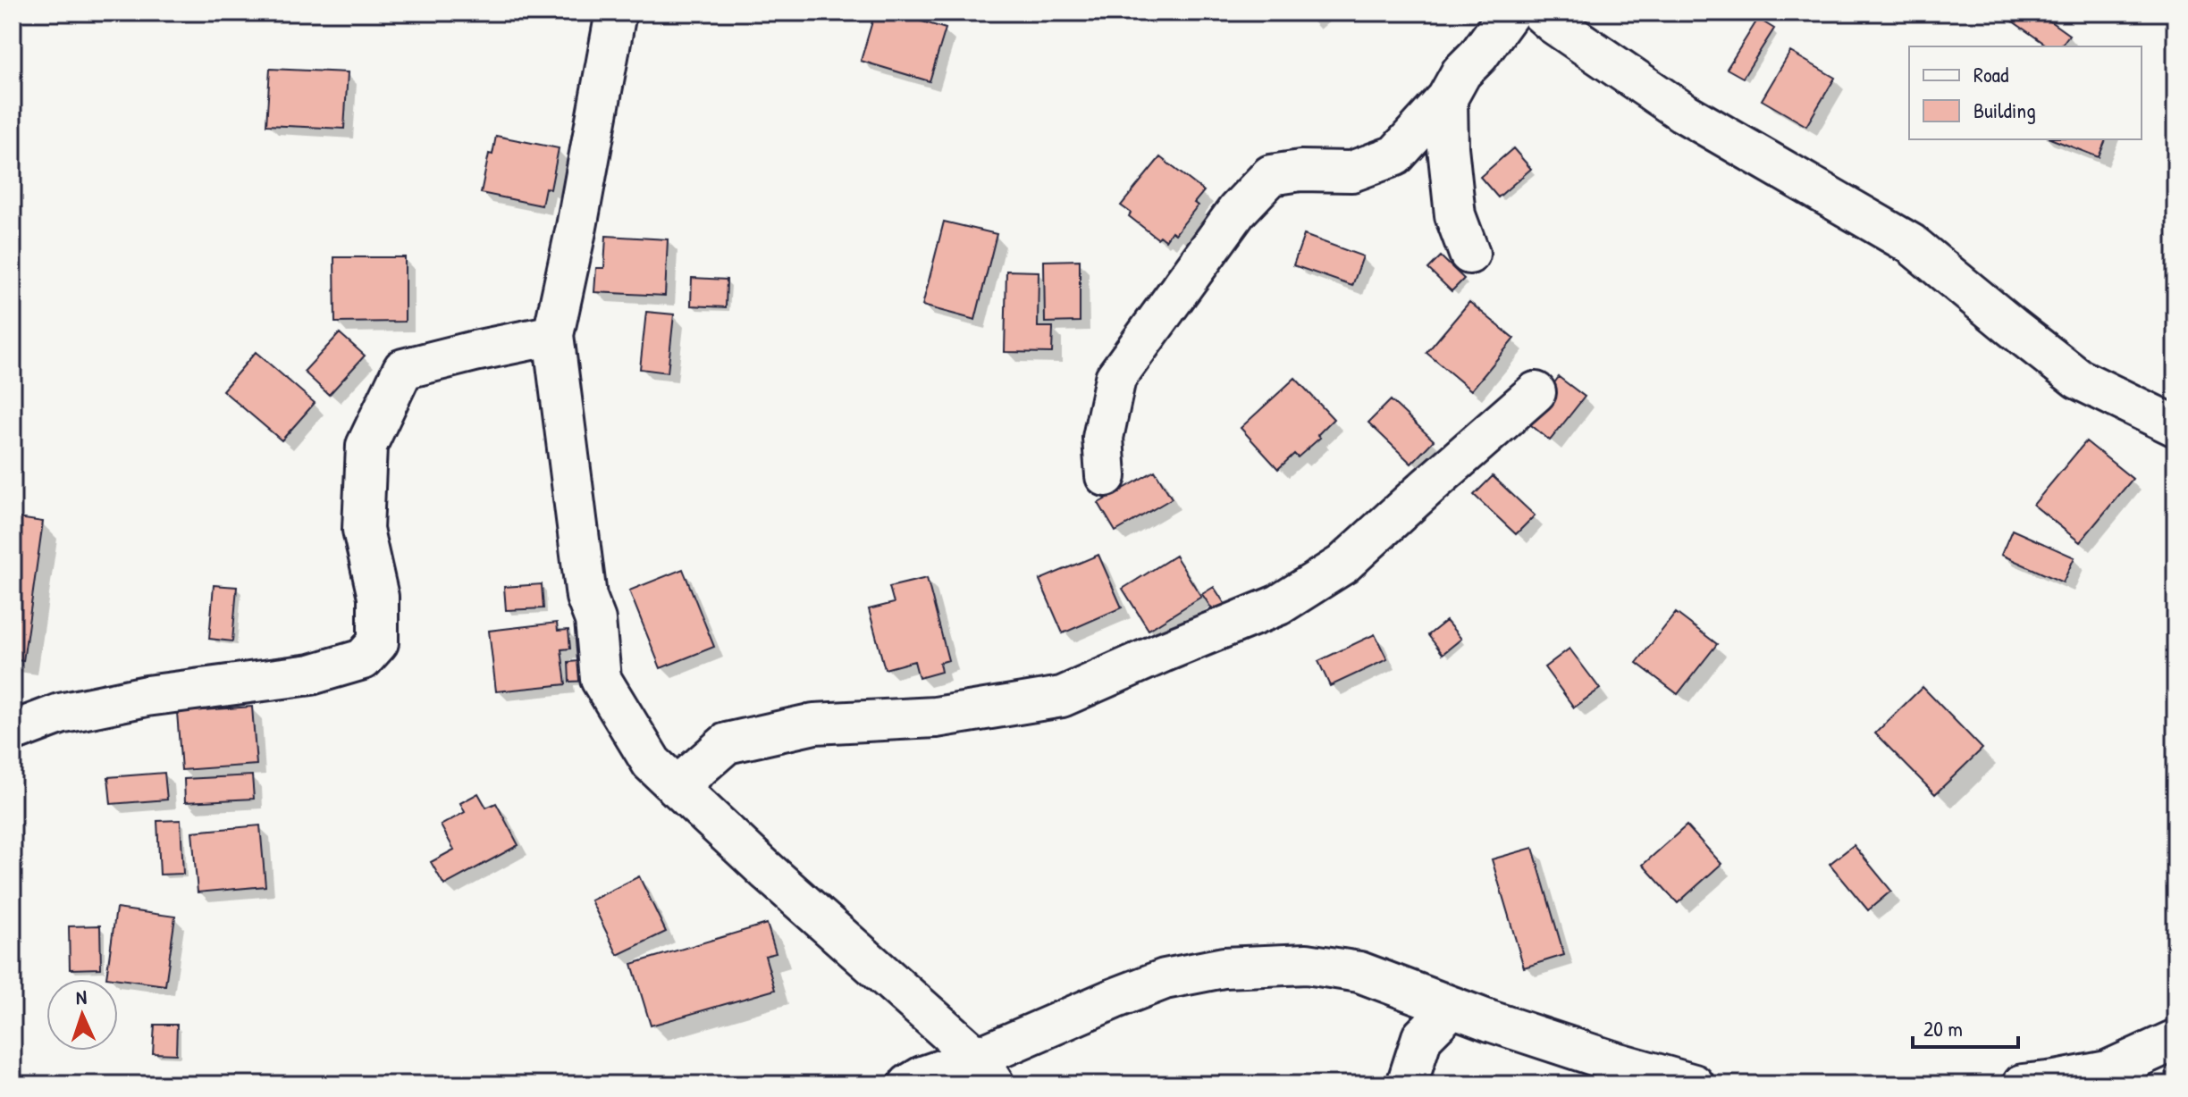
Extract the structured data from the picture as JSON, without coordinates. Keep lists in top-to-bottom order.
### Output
{
  "legend": ["Road", "Building"],
  "scale_bar": "20 m",
  "north": "top"
}
